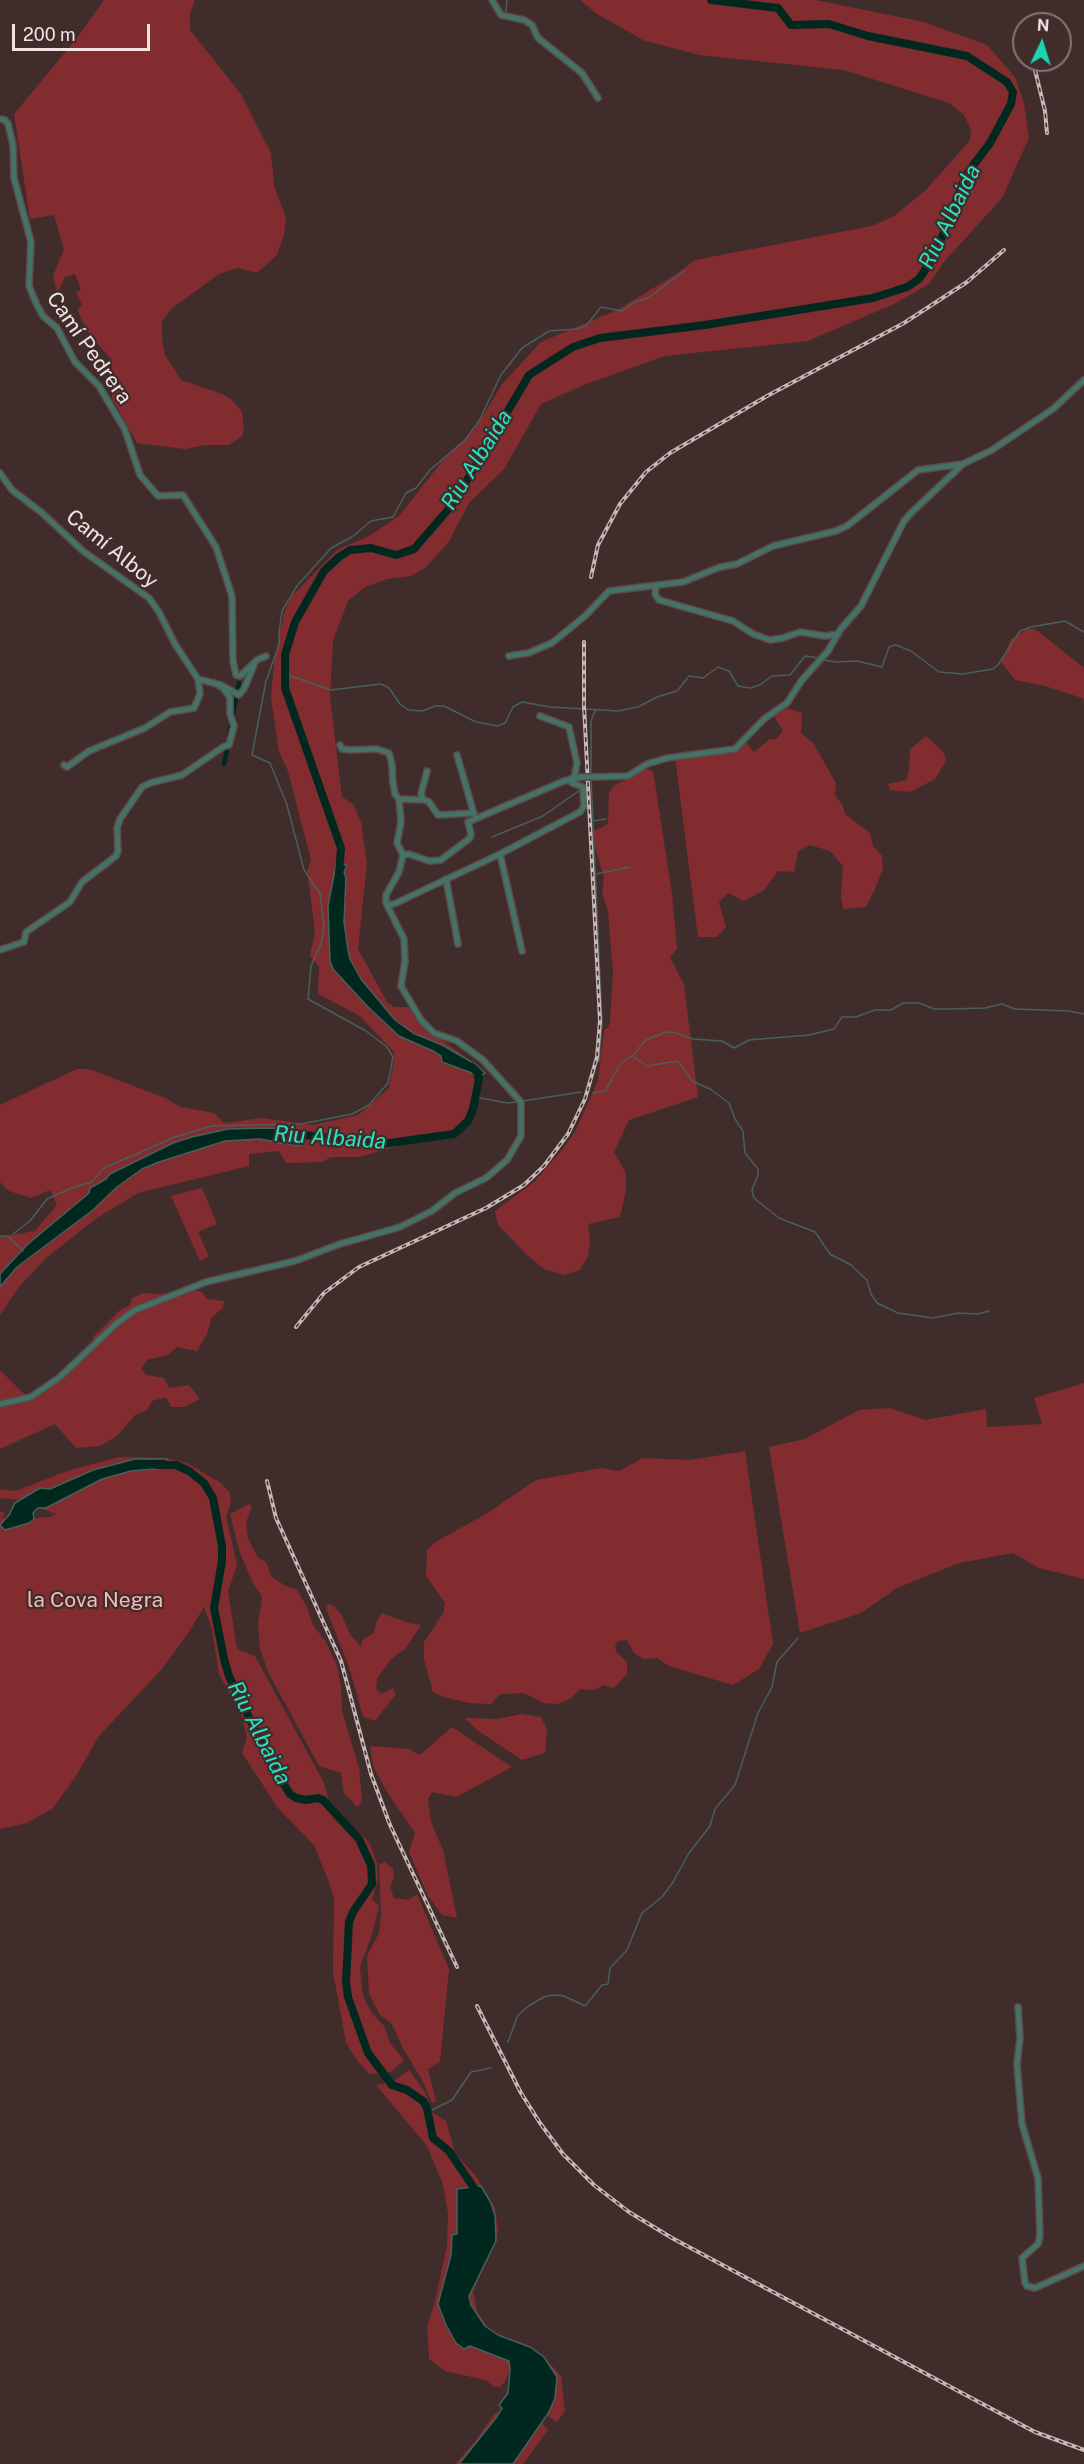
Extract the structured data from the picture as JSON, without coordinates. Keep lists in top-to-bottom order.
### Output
{
  "streets": {
    "street": ["Camí Pedrera", "Camí Alboy"]
  },
  "water": ["Riu Albaida"],
  "parks": ["la Cova Negra"],
  "scale_bar": "200 m",
  "north": "top"
}
